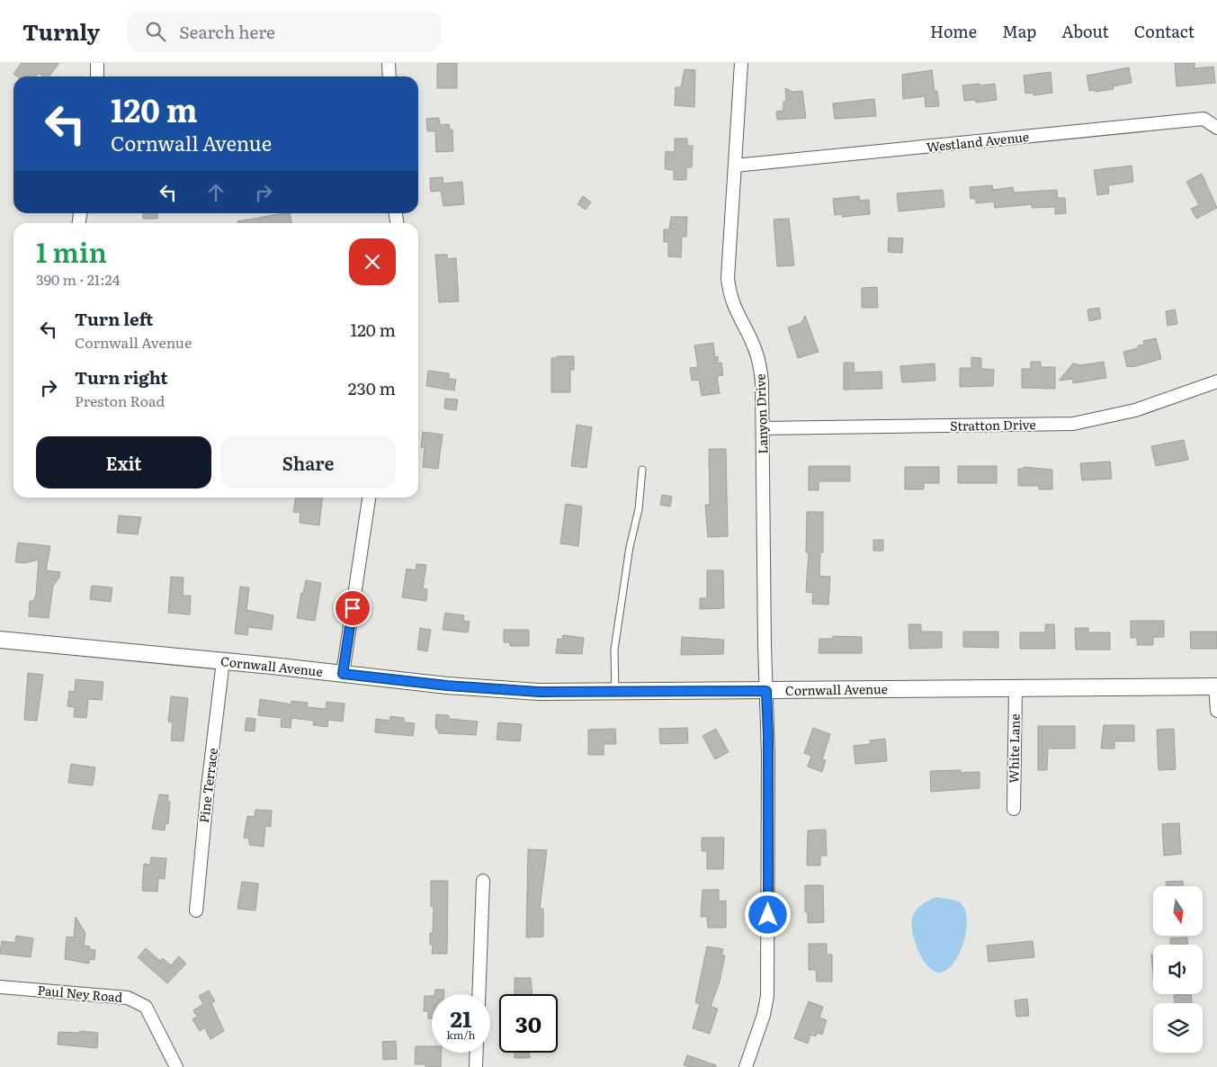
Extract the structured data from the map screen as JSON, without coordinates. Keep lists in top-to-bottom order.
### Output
{
  "streets": {
    "street": [
      "Westland Avenue",
      "Lanyon Drive",
      "Stratton Drive",
      "Cornwall Avenue",
      "White Lane",
      "Pine Terrace",
      "Paul Ney Road"
    ]
  },
  "crossings": [
    ["Westland Avenue", "Lanyon Drive"],
    ["Lanyon Drive", "Stratton Drive"],
    ["Lanyon Drive", "Cornwall Avenue"],
    ["Cornwall Avenue", "White Lane"],
    ["Cornwall Avenue", "Pine Terrace"]
  ],
  "north": "bottom",
  "page": {
    "header": "Turnly",
    "search": "Search here",
    "nav": [
      "Home",
      "Map",
      "About",
      "Contact"
    ],
    "turn": ["120 m", "Cornwall Avenue"],
    "heading": ["1 min", "390 m · 21:24"],
    "list": [
      {
        "name": "Turn left",
        "note": "Cornwall Avenue",
        "value": "120 m"
      },
      {
        "name": "Turn right",
        "note": "Preston Road",
        "value": "230 m"
      }
    ],
    "buttons": ["Exit", "Share"],
    "speed": "21 km/h",
    "limit": "30"
  }
}
